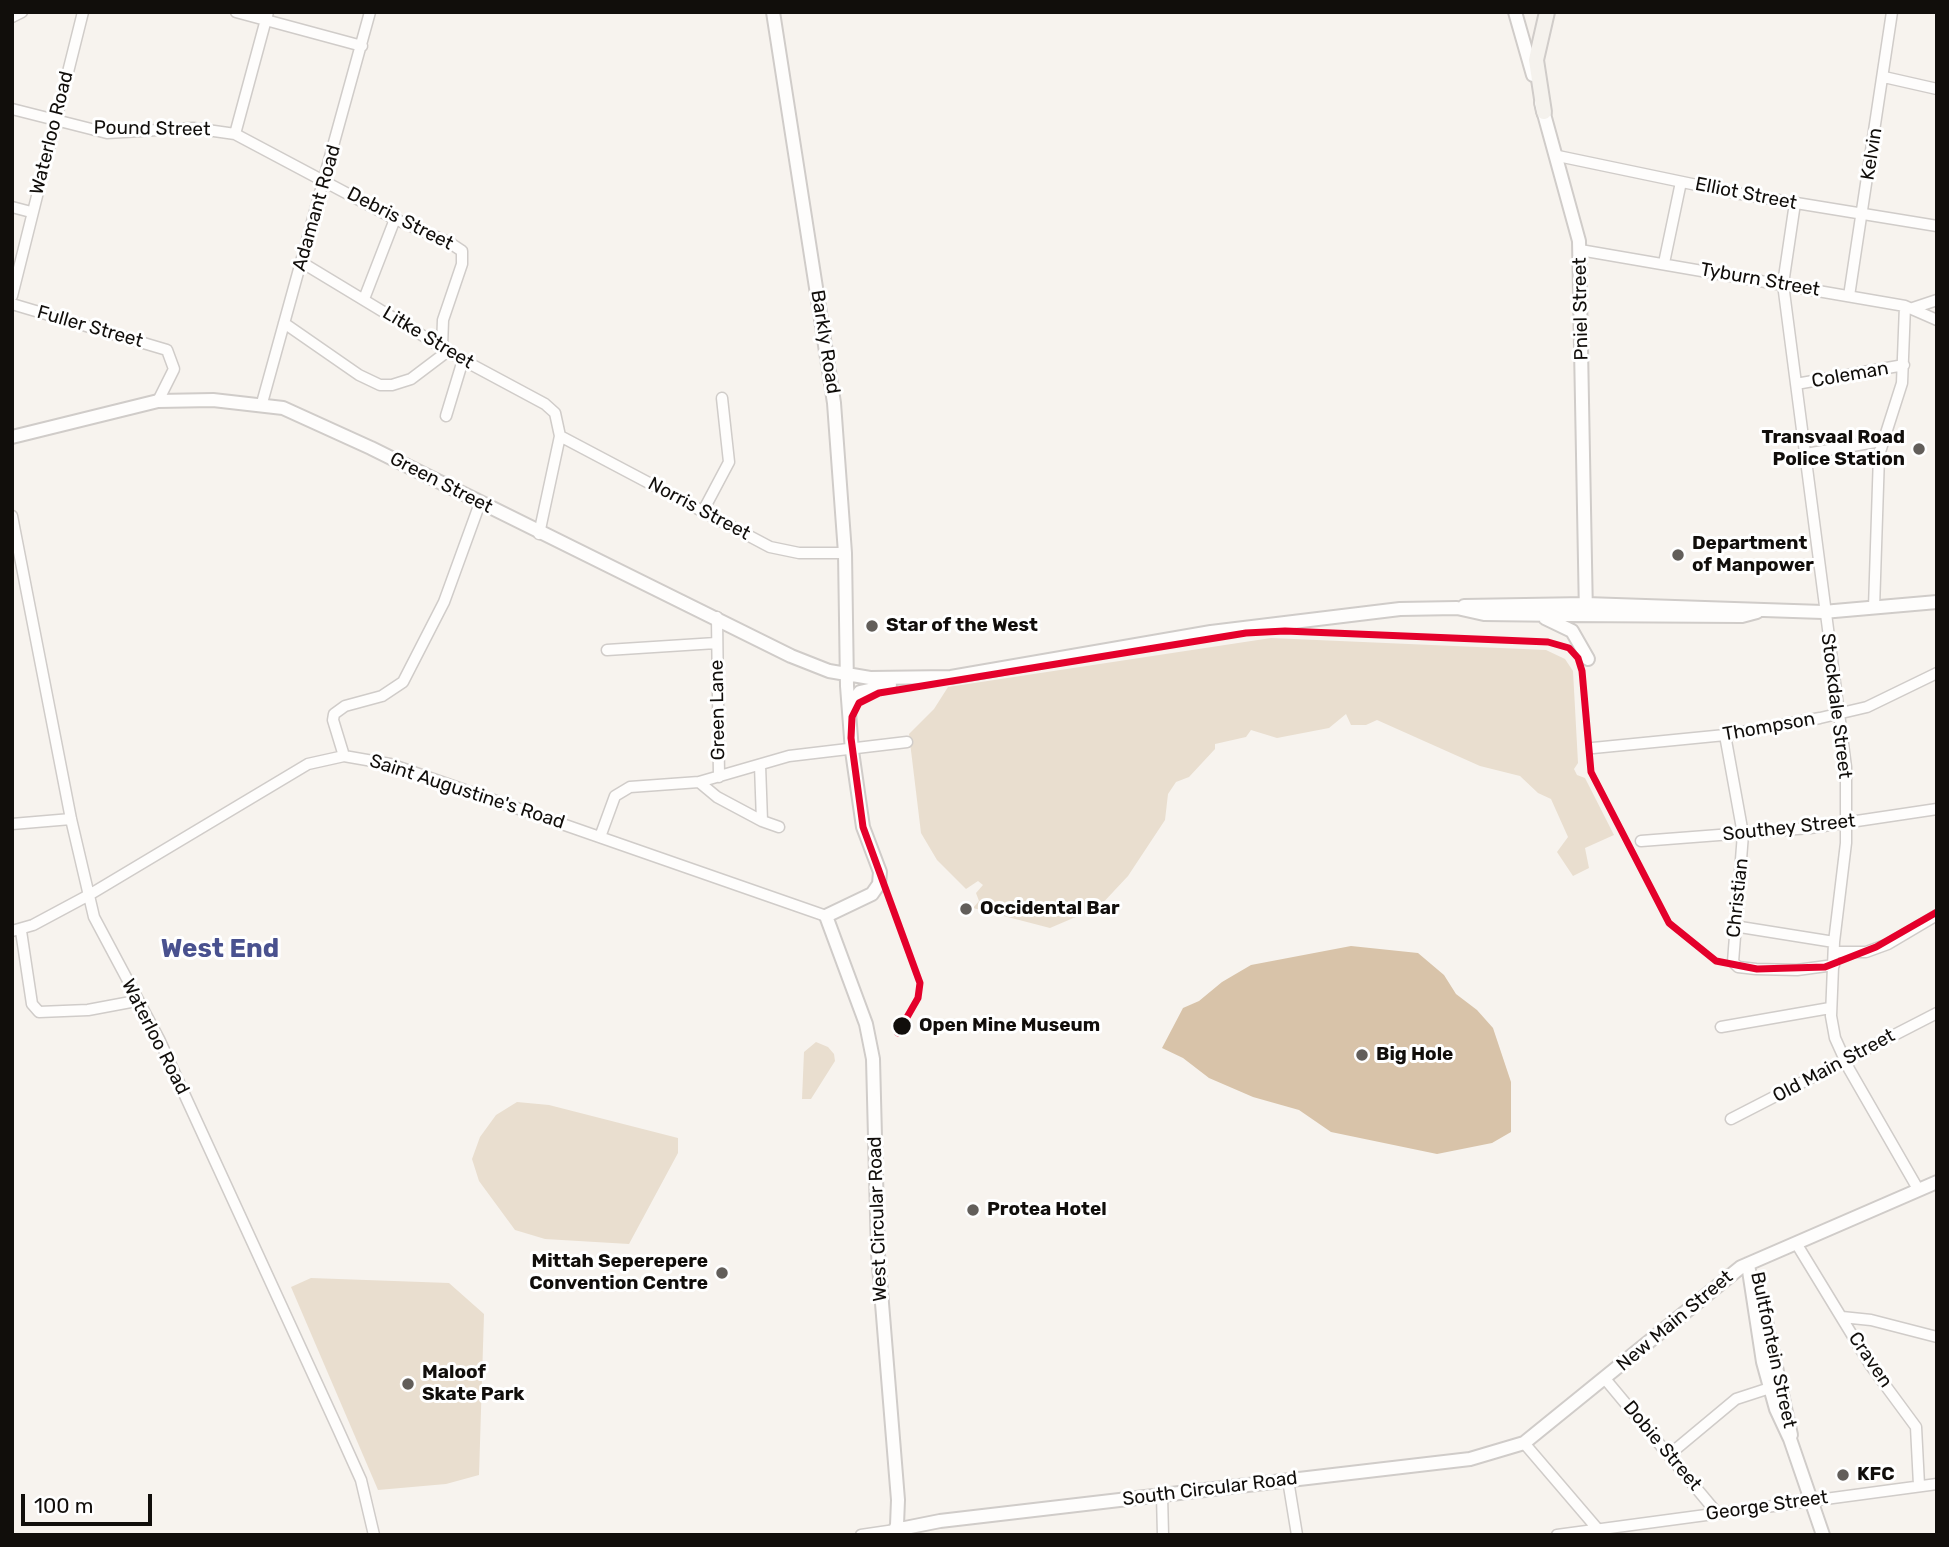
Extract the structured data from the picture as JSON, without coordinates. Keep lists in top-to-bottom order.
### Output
{
  "streets": {
    "street": [
      "Pound Street",
      "Waterloo Road",
      "Kelvin",
      "Elliot Street",
      "Adamant Road",
      "Debris Street",
      "Tyburn Street",
      "Pniel Street",
      "Fuller Street",
      "Litke Street",
      "Barkly Road",
      "Coleman",
      "Green Street",
      "Norris Street",
      "Stockdale Street",
      "Green Lane",
      "Thompson",
      "Saint Augustine's Road",
      "Southey Street",
      "Christian",
      "Old Main Street",
      "West Circular Road",
      "New Main Street",
      "Bultfontein Street",
      "Craven",
      "Dobie Street",
      "South Circular Road",
      "George Street"
    ]
  },
  "crossings": [
    ["Pound Street", "Waterloo Road"],
    ["Pound Street", "Adamant Road"],
    ["Pound Street", "Debris Street"],
    ["Waterloo Road", "Saint Augustine's Road"],
    ["Kelvin", "Elliot Street"],
    ["Kelvin", "Tyburn Street"],
    ["Elliot Street", "Pniel Street"],
    ["Elliot Street", "Stockdale Street"],
    ["Adamant Road", "Debris Street"],
    ["Adamant Road", "Litke Street"],
    ["Adamant Road", "Green Street"],
    ["Debris Street", "Litke Street"],
    ["Tyburn Street", "Pniel Street"],
    ["Tyburn Street", "Stockdale Street"],
    ["Fuller Street", "Green Street"],
    ["Litke Street", "Norris Street"],
    ["Barkly Road", "Green Street"],
    ["Barkly Road", "Norris Street"],
    ["Barkly Road", "Saint Augustine's Road"],
    ["Barkly Road", "West Circular Road"],
    ["Coleman", "Stockdale Street"],
    ["Green Street", "Green Lane"],
    ["Stockdale Street", "Thompson"],
    ["Stockdale Street", "Southey Street"],
    ["Stockdale Street", "Christian"],
    ["Stockdale Street", "Old Main Street"],
    ["Stockdale Street", "New Main Street"],
    ["Thompson", "Christian"],
    ["Saint Augustine's Road", "West Circular Road"],
    ["Southey Street", "Christian"],
    ["West Circular Road", "South Circular Road"],
    ["New Main Street", "Bultfontein Street"],
    ["New Main Street", "Craven"],
    ["New Main Street", "Dobie Street"],
    ["New Main Street", "South Circular Road"],
    ["Bultfontein Street", "George Street"],
    ["Craven", "George Street"],
    ["Dobie Street", "George Street"]
  ],
  "districts": ["West End"],
  "places": [
    "Transvaal Road Police Station",
    "Department of Manpower",
    "Star of the West",
    "Occidental Bar",
    "Open Mine Museum",
    "Big Hole",
    "Protea Hotel",
    "Mittah Seperepere Convention Centre",
    "Maloof Skate Park",
    "KFC"
  ],
  "scale_bar": "100 m"
}
